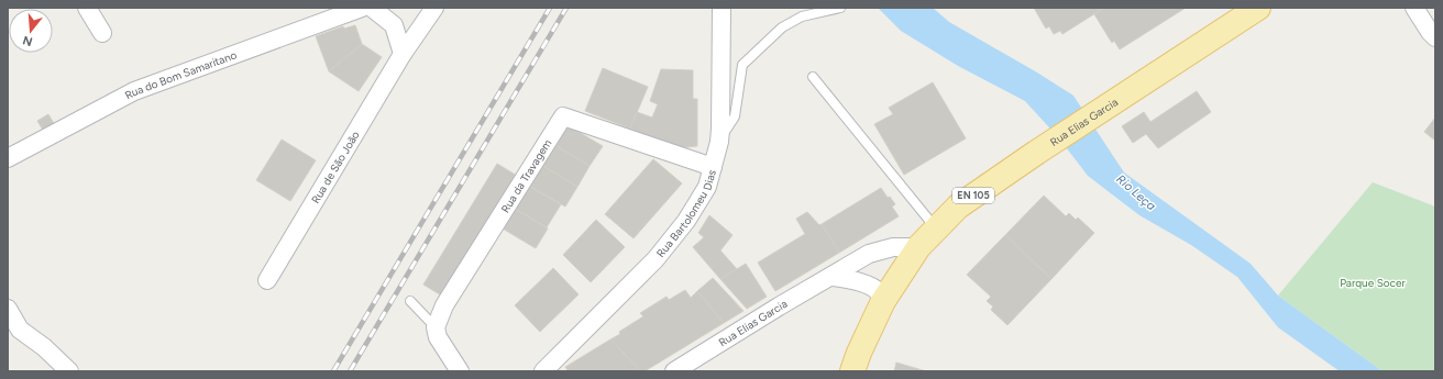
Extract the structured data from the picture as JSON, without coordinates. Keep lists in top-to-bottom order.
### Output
{
  "streets": {
    "main road": ["Rua Elias Garcia", "EN 105"],
    "street": [
      "Rua do Bom Samaritano",
      "Rua de São João",
      "Rua da Travagem",
      "Rua Bartolomeu Dias"
    ]
  },
  "crossings": [
    ["Rua Elias Garcia", "EN 105"],
    ["Rua da Travagem", "Rua Bartolomeu Dias"]
  ],
  "water": ["Rio Leça"],
  "parks": ["Parque Socer"],
  "north": "bottom"
}
